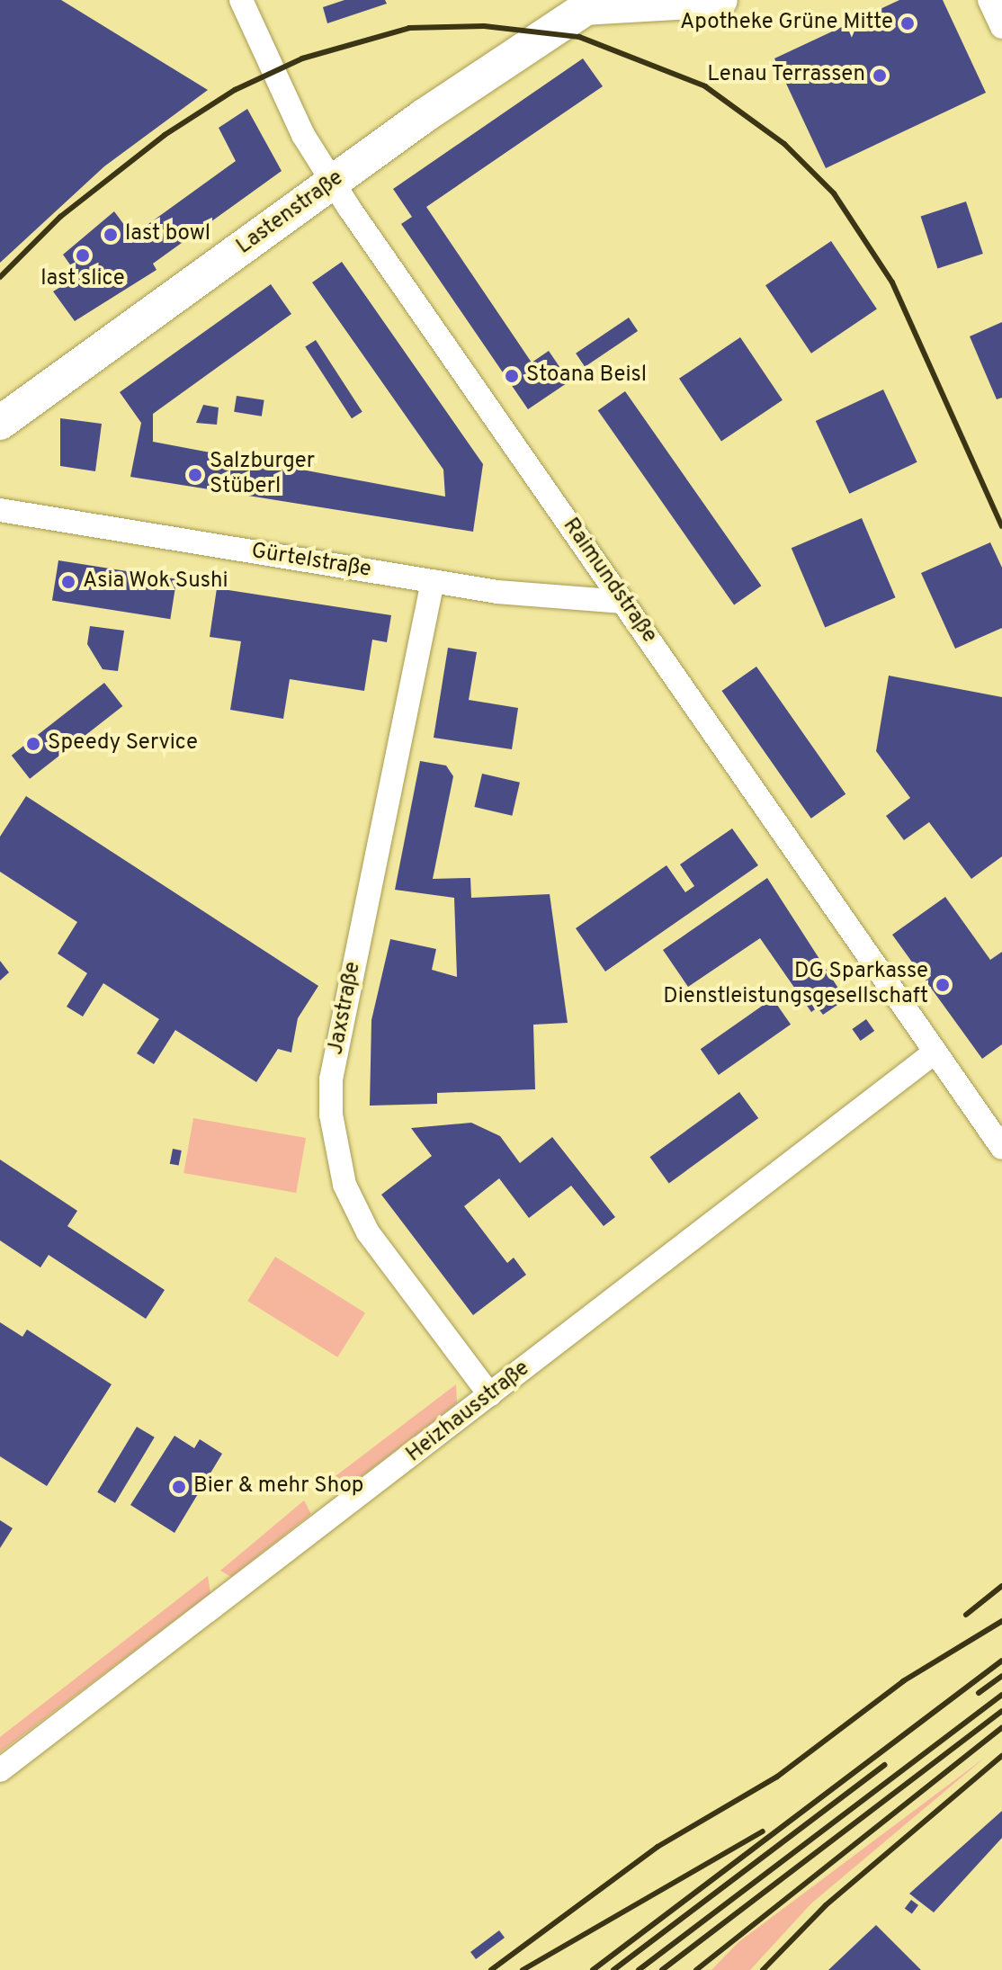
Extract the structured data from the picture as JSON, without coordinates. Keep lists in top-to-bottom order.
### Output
{
  "streets": {
    "main road": ["Lastenstraße"],
    "street": [
      "Gürtelstraße",
      "Raimundstraße",
      "Jaxstraße",
      "Heizhausstraße"
    ]
  },
  "crossings": [
    ["Lastenstraße", "Raimundstraße"],
    ["Gürtelstraße", "Raimundstraße"],
    ["Gürtelstraße", "Jaxstraße"],
    ["Raimundstraße", "Heizhausstraße"],
    ["Jaxstraße", "Heizhausstraße"]
  ],
  "places": [
    "Apotheke Grüne Mitte",
    "Lenau Terrassen",
    "last bowl",
    "last slice",
    "Stoana Beisl",
    "Salzburger Stüberl",
    "Asia Wok Sushi",
    "Speedy Service",
    "DG Sparkasse Dienstleistungsgesellschaft",
    "Bier & mehr Shop"
  ]
}
